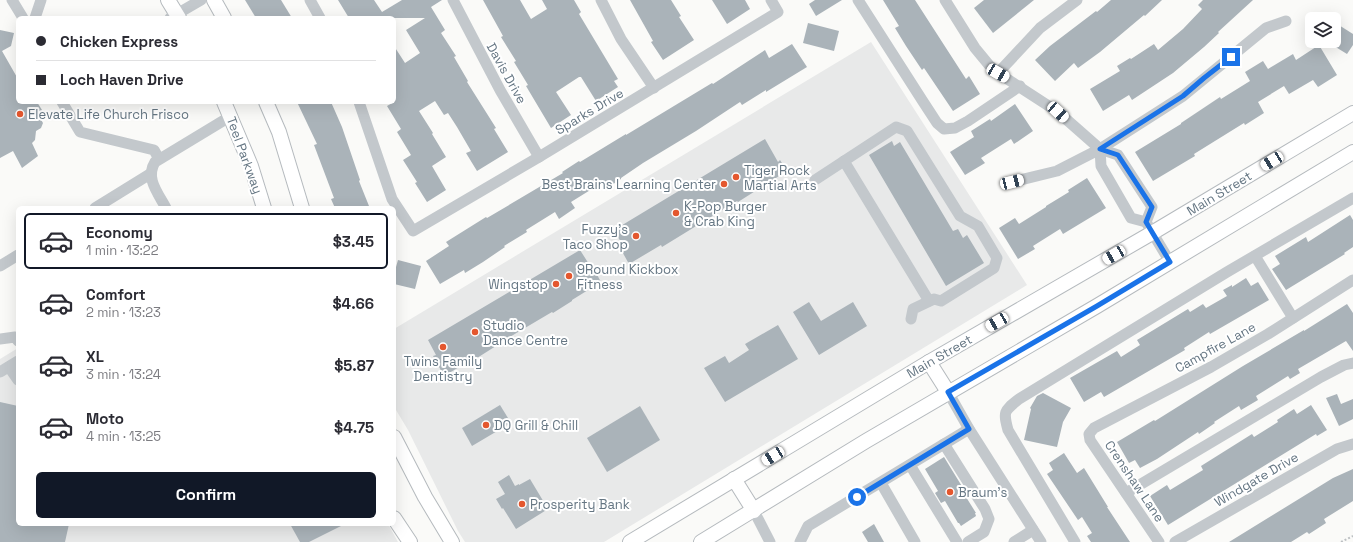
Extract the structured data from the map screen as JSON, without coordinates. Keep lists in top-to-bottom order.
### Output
{
  "streets": {
    "main road": ["Teel Parkway", "Main Street"],
    "street": [
      "Davis Drive",
      "Sparks Drive",
      "Campfire Lane",
      "Windgate Drive",
      "Crenshaw Lane"
    ]
  },
  "crossings": [
    ["Davis Drive", "Sparks Drive"],
    ["Campfire Lane", "Crenshaw Lane"]
  ],
  "places": [
    "Elevate Life Church Frisco",
    "Tiger Rock Martial Arts",
    "Best Brains Learning Center",
    "K-Pop Burger & Crab King",
    "Fuzzy's Taco Shop",
    "9Round Kickbox Fitness",
    "Wingstop",
    "Studio Dance Centre",
    "Twins Family Dentistry",
    "DQ Grill & Chill",
    "Braum's",
    "Prosperity Bank"
  ],
  "page": {
    "banner": ["Chicken Express", "Loch Haven Drive"],
    "list": [
      {
        "name": "Economy",
        "note": "1 min · 13:22",
        "value": "$3.45"
      },
      {
        "name": "Comfort",
        "note": "2 min · 13:23",
        "value": "$4.66"
      },
      {
        "name": "XL",
        "note": "3 min · 13:24",
        "value": "$5.87"
      },
      {
        "name": "Moto",
        "note": "4 min · 13:25",
        "value": "$4.75"
      }
    ],
    "buttons": "Confirm"
  }
}
